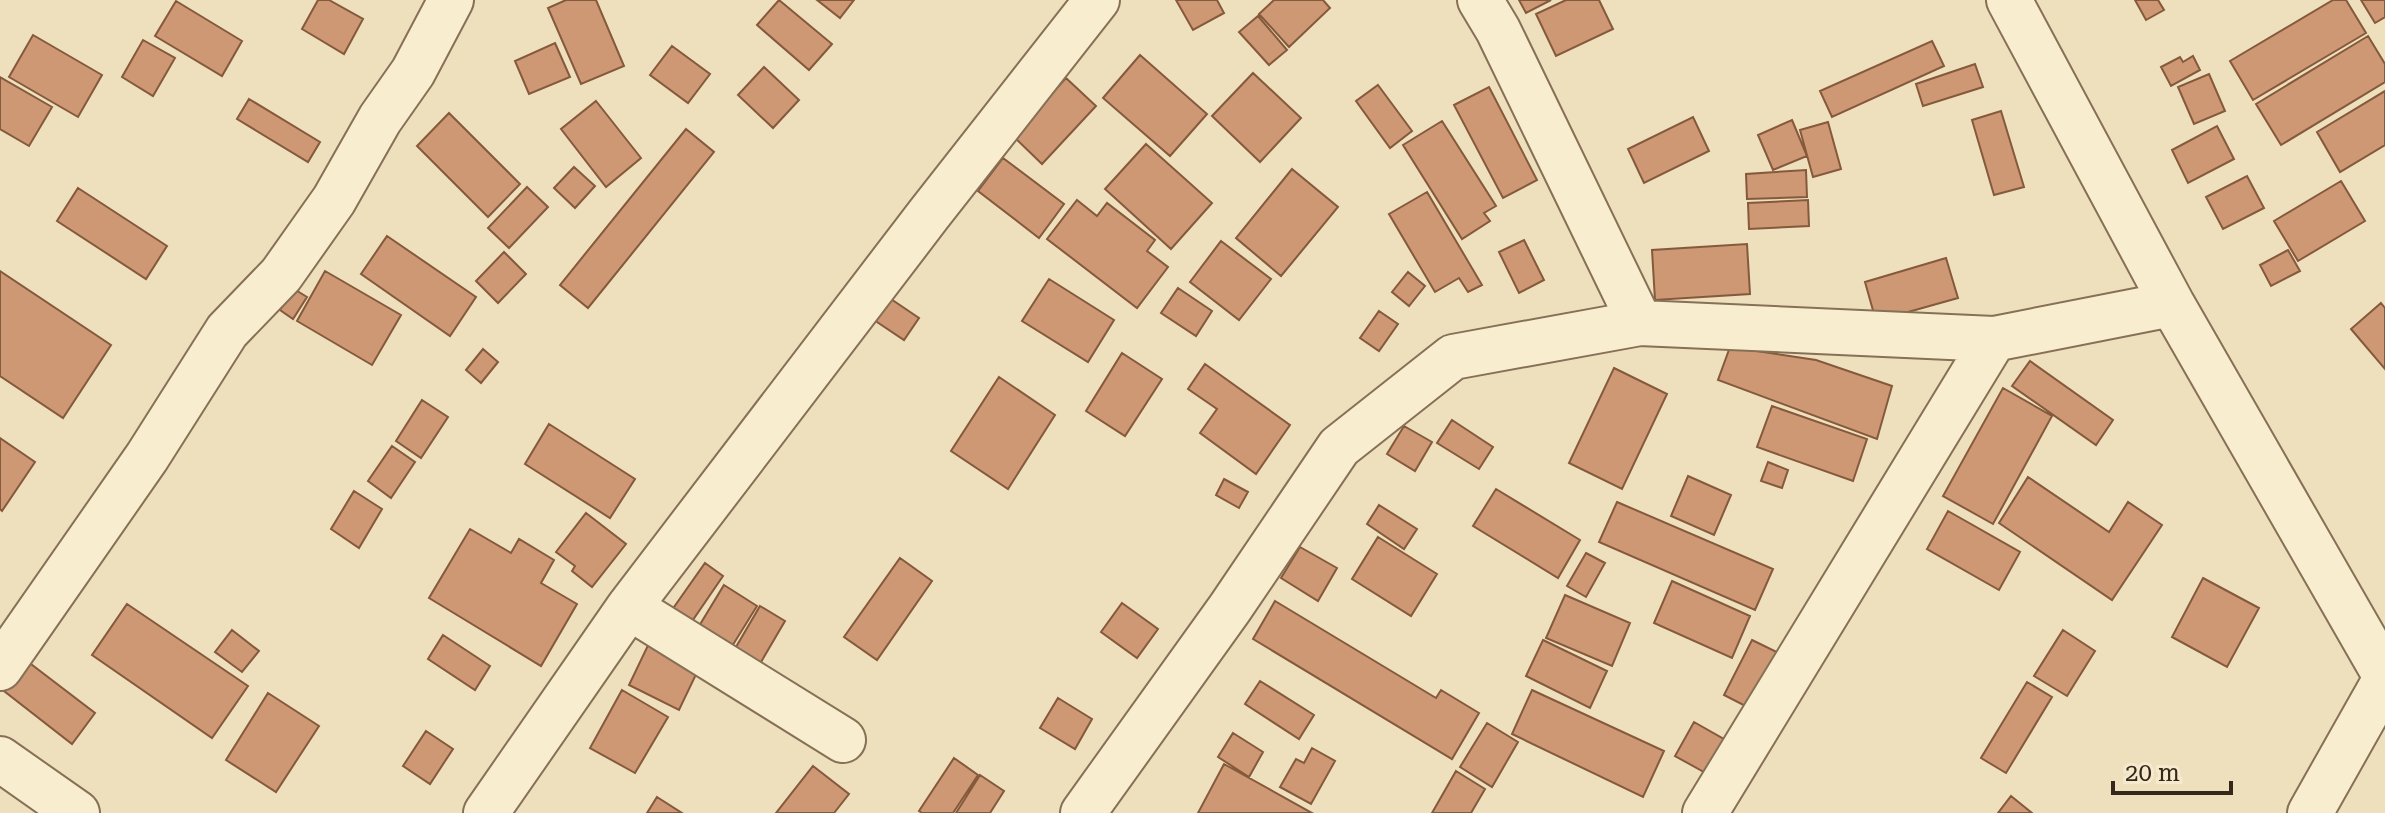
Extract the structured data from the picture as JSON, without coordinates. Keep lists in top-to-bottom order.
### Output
{
  "scale_bar": "20 m"
}
